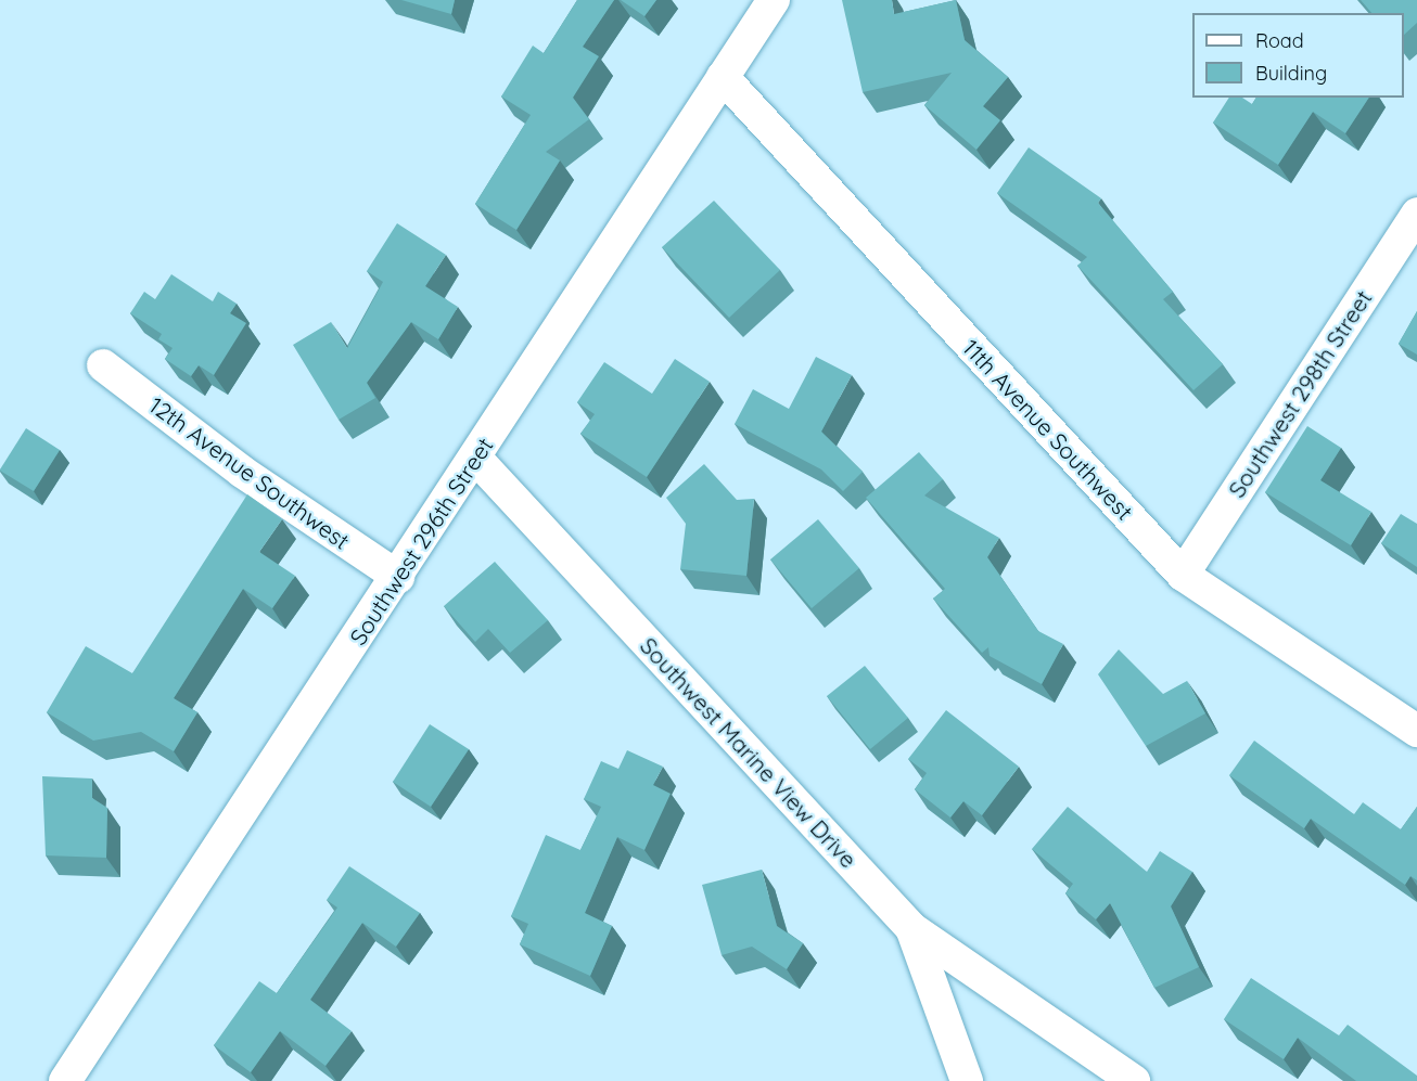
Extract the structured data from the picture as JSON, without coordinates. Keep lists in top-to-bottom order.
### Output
{
  "streets": {
    "street": [
      "Southwest 298th Street",
      "11th Avenue Southwest",
      "12th Avenue Southwest",
      "Southwest 296th Street",
      "Southwest Marine View Drive"
    ]
  },
  "crossings": [
    ["Southwest 298th Street", "11th Avenue Southwest"],
    ["11th Avenue Southwest", "Southwest 296th Street"],
    ["12th Avenue Southwest", "Southwest 296th Street"],
    ["Southwest 296th Street", "Southwest Marine View Drive"]
  ],
  "legend": ["Road", "Building"]
}
